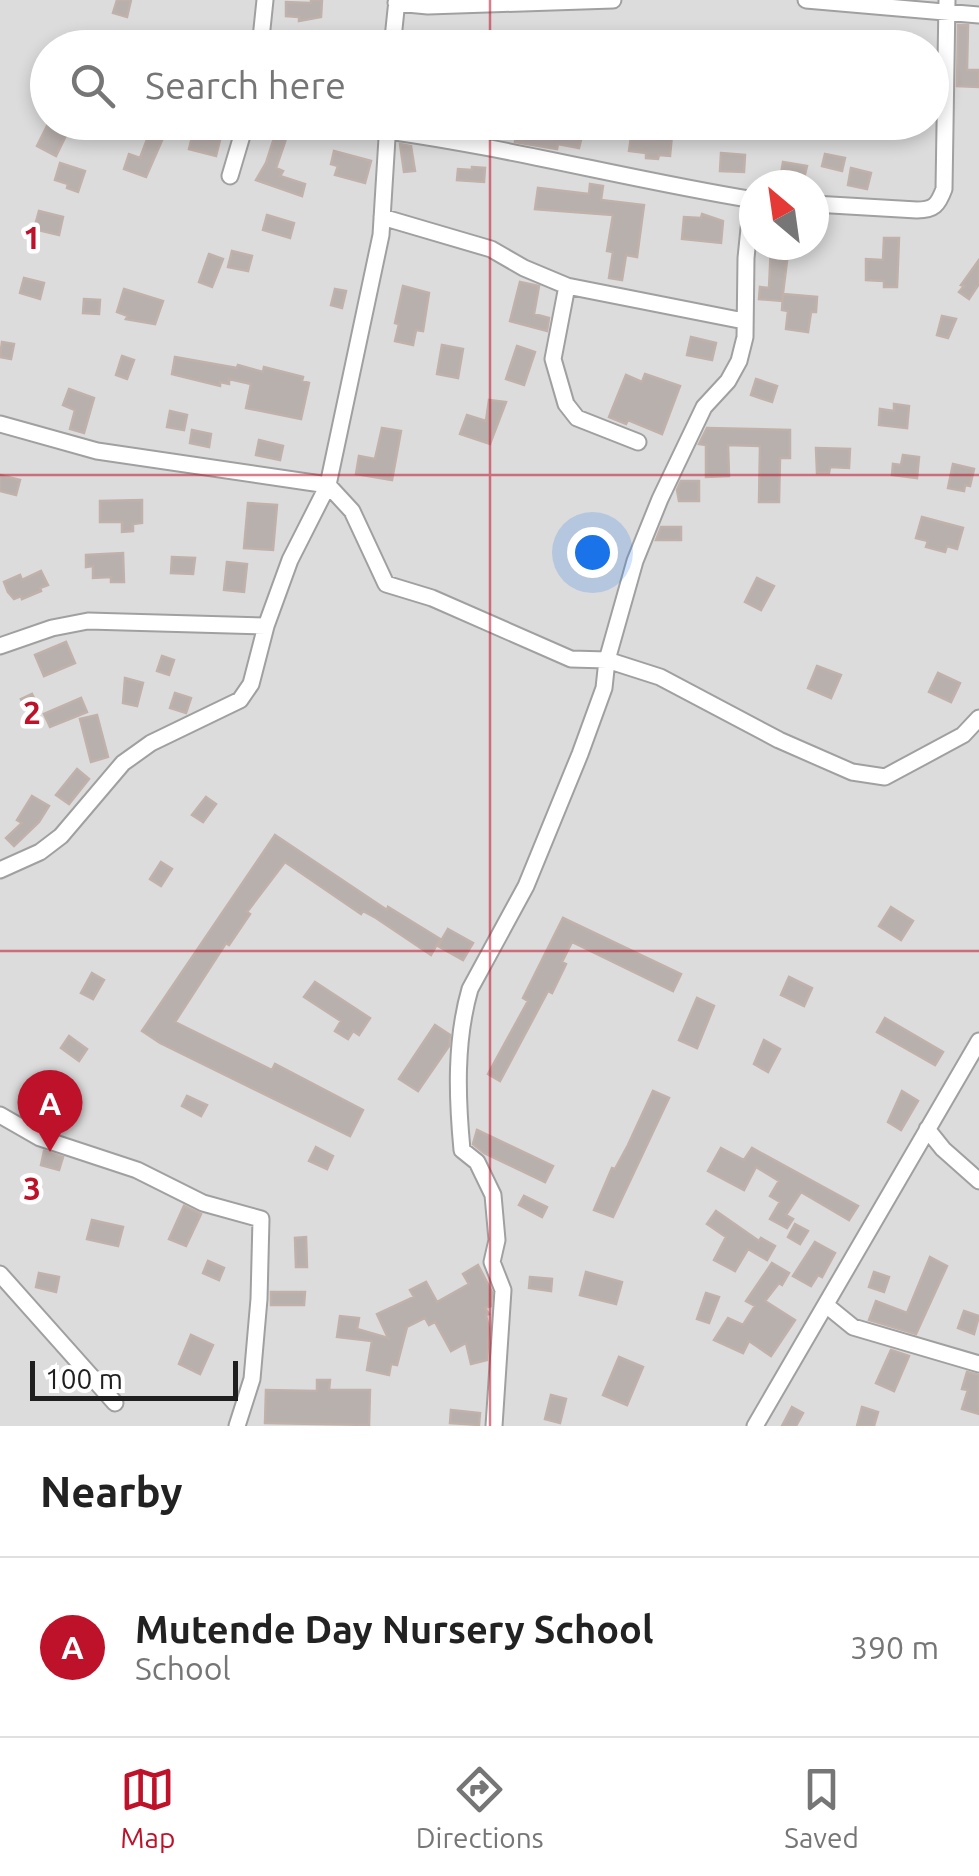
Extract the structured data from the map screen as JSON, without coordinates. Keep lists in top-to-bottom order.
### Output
{
  "scale_bar": "100 m",
  "north": "top left",
  "page": {
    "search": "Search here",
    "pins": "A",
    "scale": "100 m",
    "heading": "Nearby",
    "list": [
      {
        "mark": "A",
        "name": "Mutende Day Nursery School",
        "note": "School",
        "value": "390 m"
      }
    ],
    "nav": ["Map", "Directions", "Saved"]
  },
  "grid": {
    "rows": ["1", "2", "3"]
  }
}
